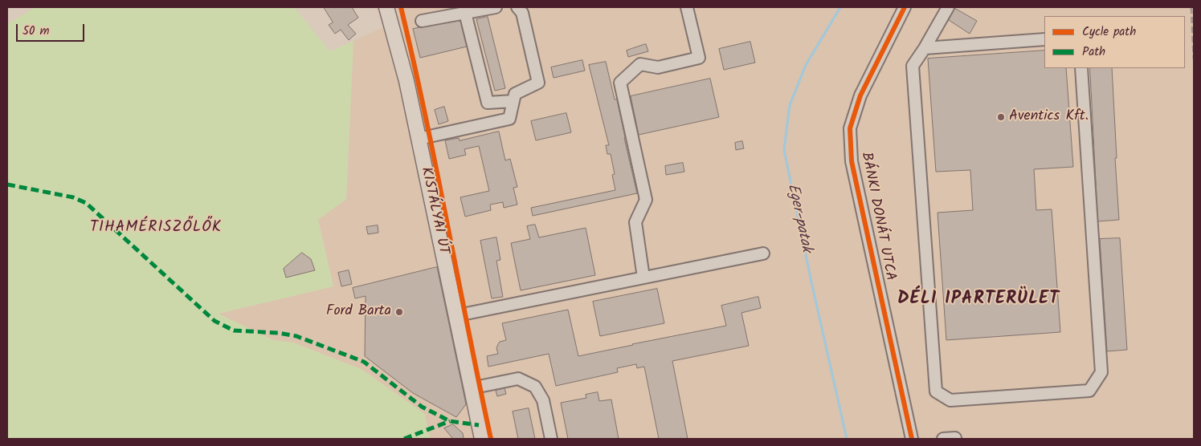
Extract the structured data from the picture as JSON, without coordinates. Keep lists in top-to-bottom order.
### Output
{
  "streets": {
    "main road": ["KISTÁLYAI ÚT"],
    "street": ["BÁNKI DONÁT UTCA"]
  },
  "districts": ["TIHAMÉRISZŐLŐK", "DÉLI IPARTERÜLET"],
  "water": ["Eger-patak"],
  "places": ["Aventics Kft.", "Ford Barta"],
  "legend": ["Cycle path", "Path"],
  "scale_bar": "50 m"
}
